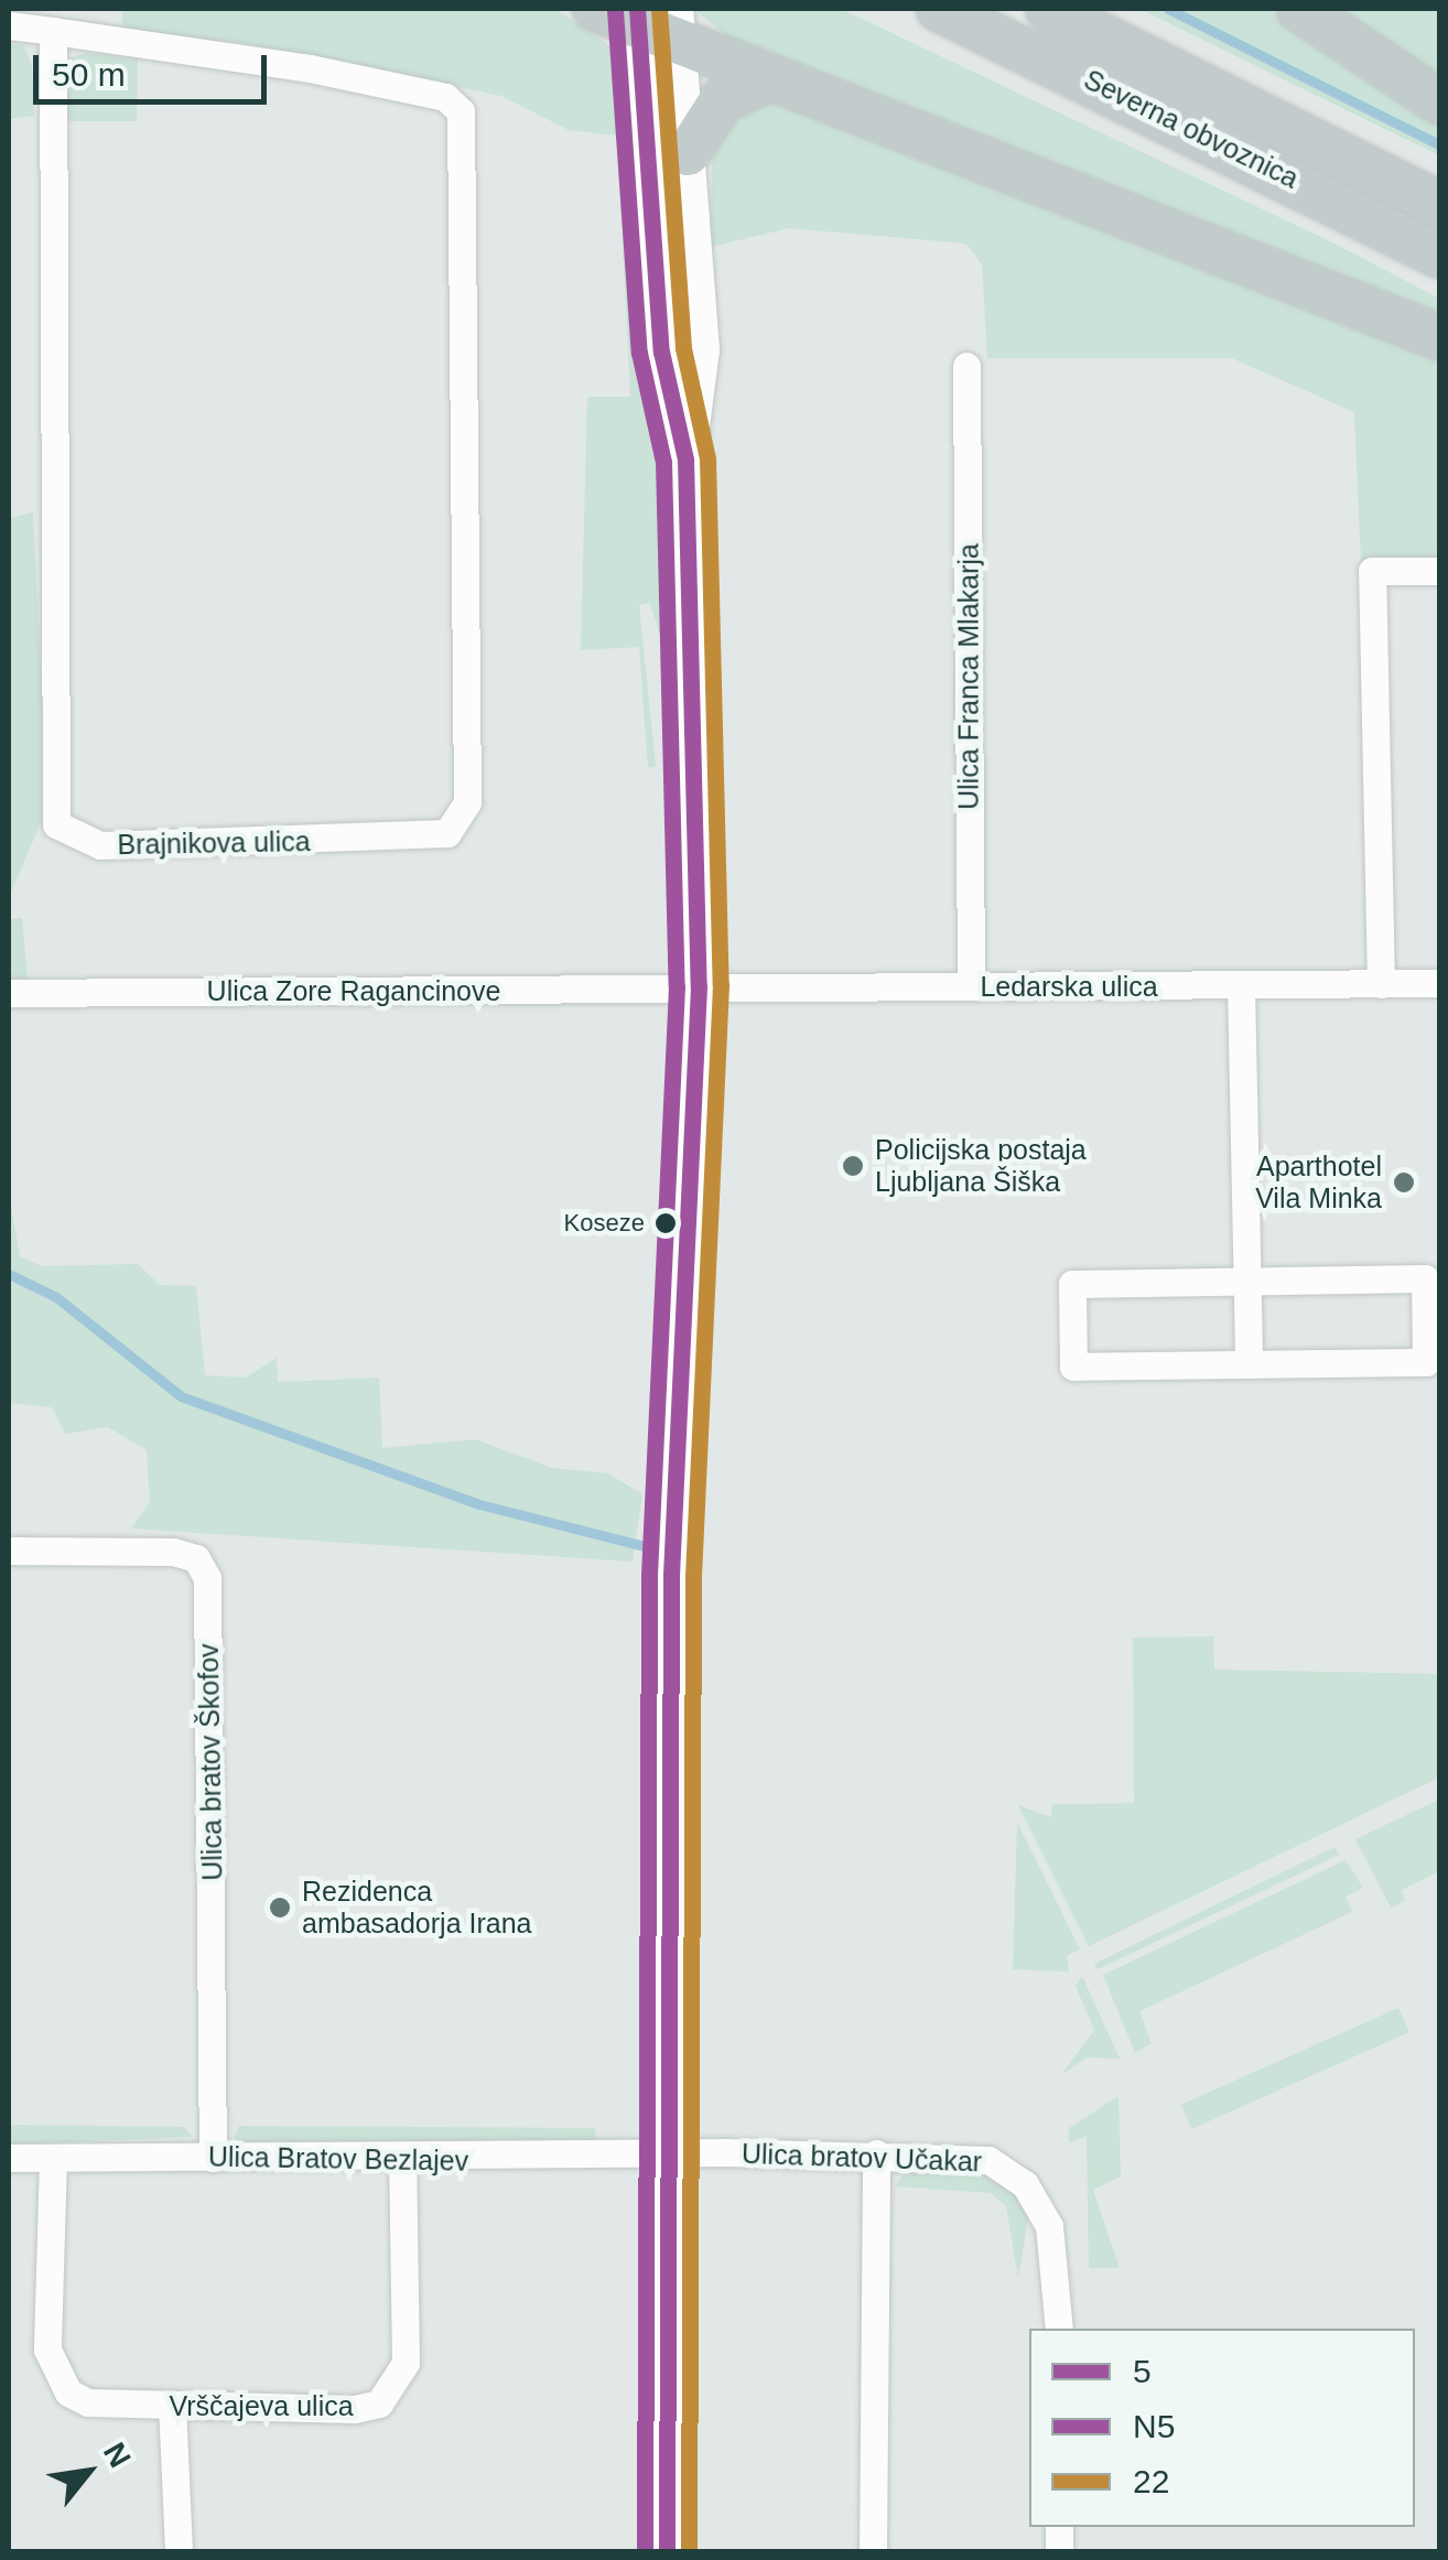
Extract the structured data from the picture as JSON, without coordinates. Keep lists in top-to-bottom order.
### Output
{
  "streets": {
    "highway": ["Severna obvoznica"],
    "street": [
      "Ulica Franca Mlakarja",
      "Brajnikova ulica",
      "Ledarska ulica",
      "Ulica Zore Ragancinove",
      "Ulica bratov Škofov",
      "Ulica bratov Učakar",
      "Ulica Bratov Bezlajev",
      "Vrščajeva ulica"
    ]
  },
  "crossings": [
    ["Ulica Franca Mlakarja", "Ledarska ulica"],
    ["Ledarska ulica", "Ulica Zore Ragancinove"],
    ["Ulica bratov Škofov", "Ulica Bratov Bezlajev"],
    ["Ulica bratov Učakar", "Ulica Bratov Bezlajev"],
    ["Ulica Bratov Bezlajev", "Vrščajeva ulica"]
  ],
  "places": [
    "Policijska postaja Ljubljana Šiška",
    "Aparthotel Vila Minka",
    "Koseze",
    "Rezidenca ambasadorja Irana"
  ],
  "lines": ["transit line 5", "transit line 22", "transit line N5"],
  "legend": ["5", "N5", "22"],
  "scale_bar": "50 m",
  "north": "top right"
}
